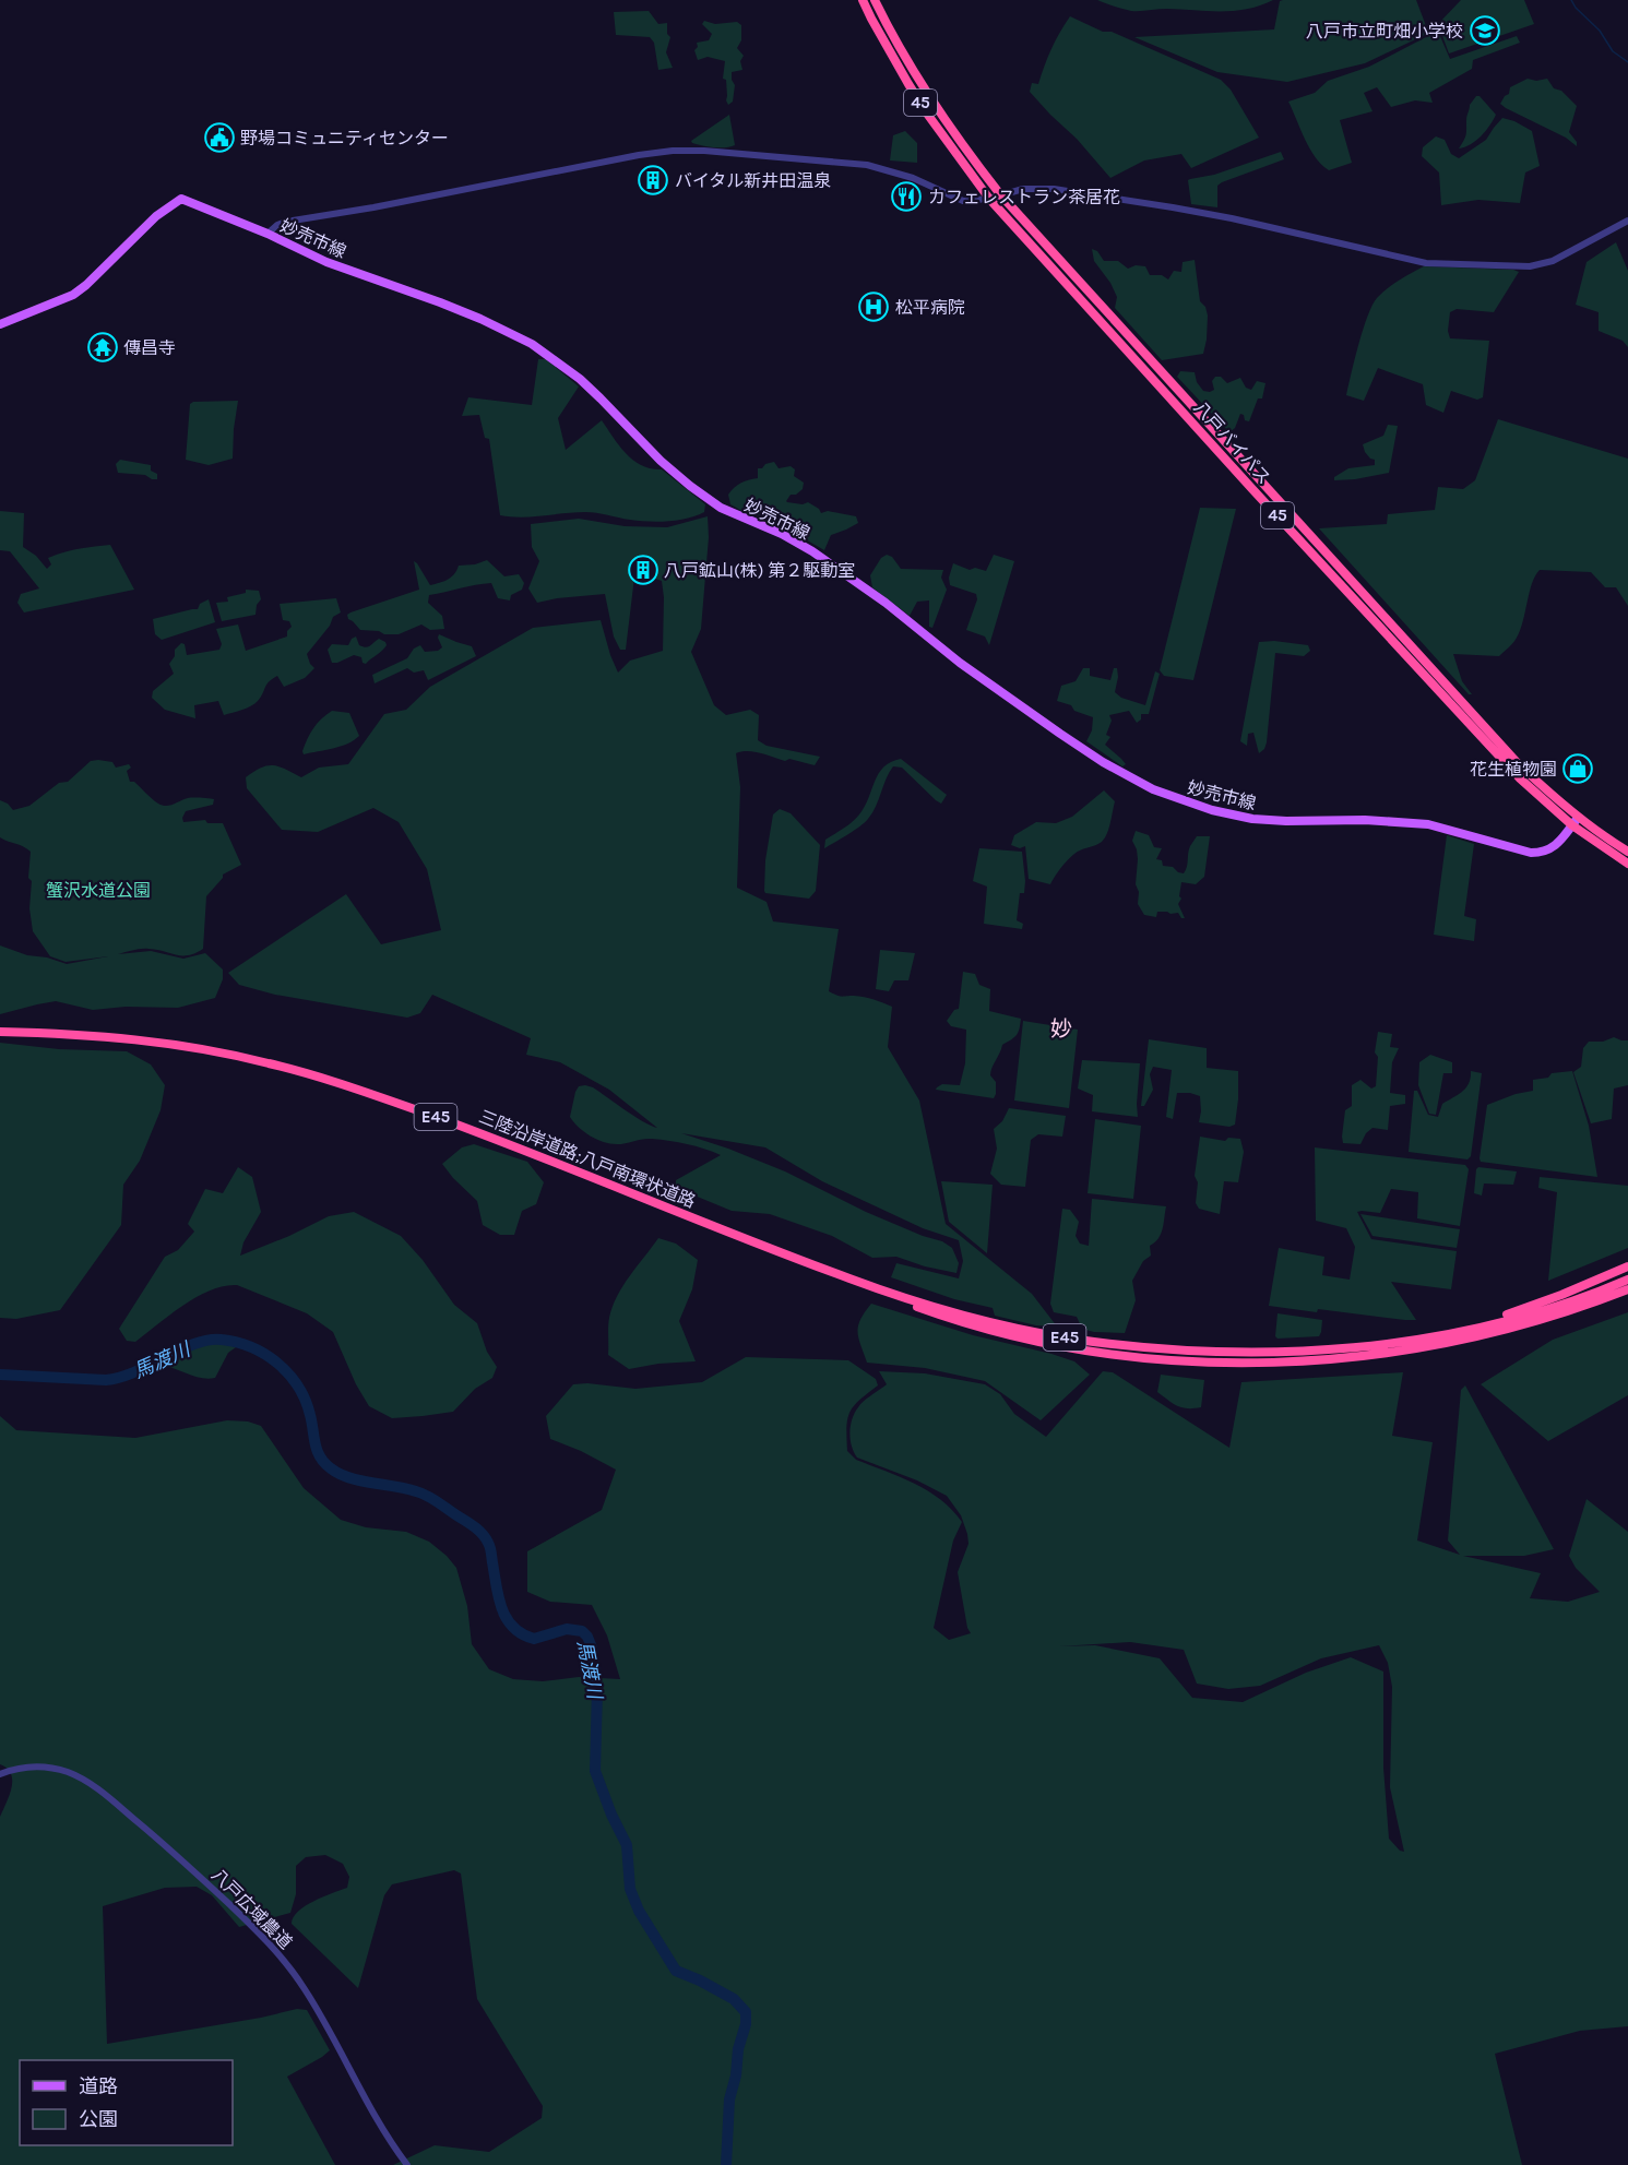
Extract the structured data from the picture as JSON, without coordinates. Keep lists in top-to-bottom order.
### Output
{
  "streets": {
    "highway": [
      "45",
      "八戸バイパス",
      "E45",
      "三陸沿岸道路;八戸南環状道路"
    ],
    "main road": ["妙売市線"],
    "street": ["八戸広域農道"]
  },
  "crossings": [
    ["妙売市線", "八戸バイパス"]
  ],
  "districts": ["妙"],
  "water": ["馬渡川"],
  "parks": ["蟹沢水道公園"],
  "places": {
    "school or university": ["八戸市立町畑小学校"],
    "public building": ["野場コミュニティセンター"],
    "building": ["バイタル新井田温泉", "八戸鉱山(株) 第２駆動室"],
    "restaurant": ["カフェレストラン茶居花"],
    "hospital": ["松平病院"],
    "temple": ["傳昌寺"],
    "shop": ["花生植物園"]
  },
  "legend": ["道路", "公園"]
}
